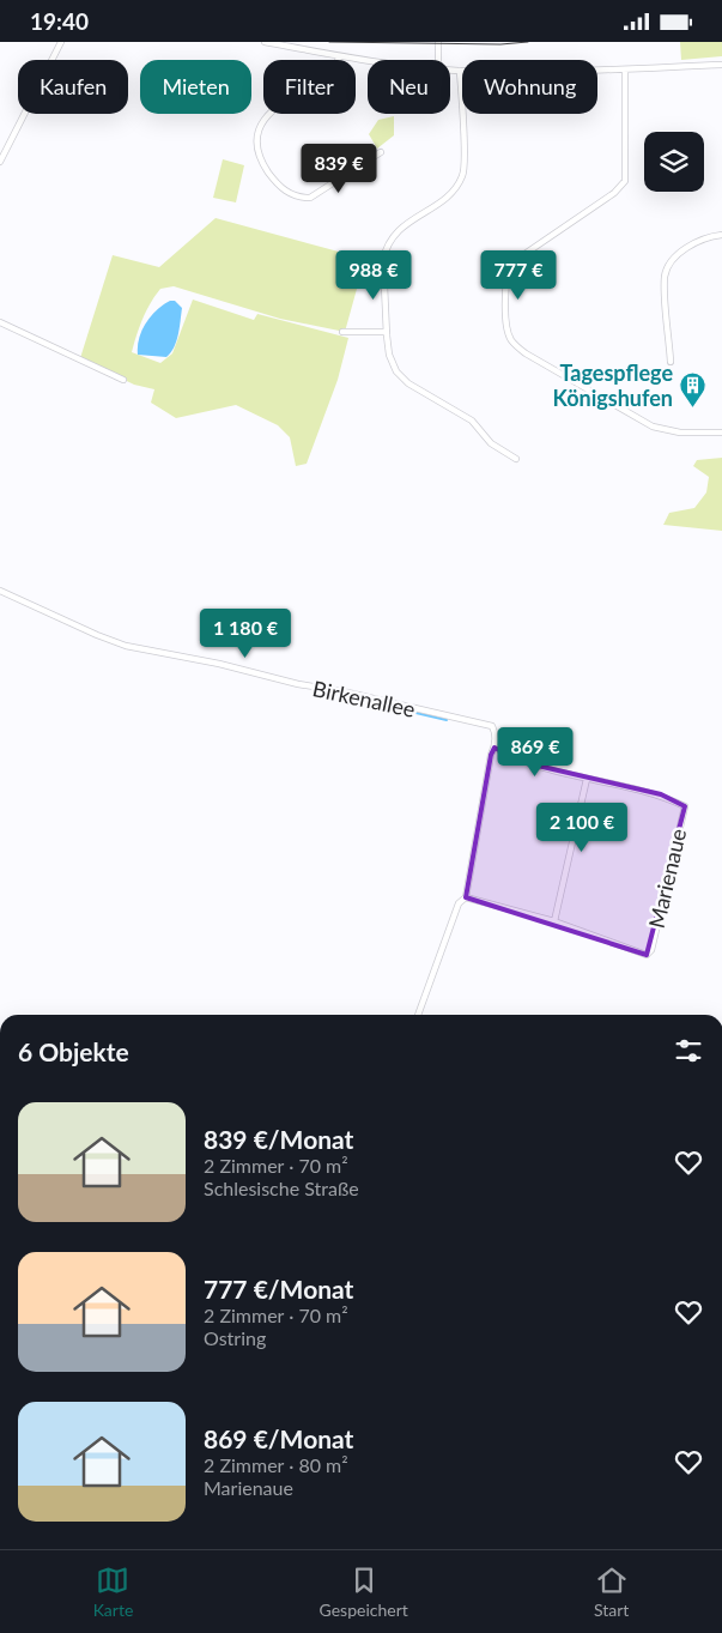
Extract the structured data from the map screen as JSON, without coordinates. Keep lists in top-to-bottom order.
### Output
{
  "streets": {
    "street": ["Birkenallee", "Marienaue"]
  },
  "crossings": [
    ["Birkenallee", "Marienaue"]
  ],
  "places": {
    "building": ["Tagespflege Königshufen"]
  },
  "page": {
    "status": "19:40",
    "chip": [
      "Kaufen",
      "Mieten",
      "Filter",
      "Neu",
      "Wohnung"
    ],
    "price": [
      "839 €",
      "988 €",
      "777 €",
      "1 180 €",
      "869 €",
      "2 100 €"
    ],
    "heading": "6 Objekte",
    "list": [
      {
        "name": "839 €/Monat",
        "note": "2 Zimmer · 70 m² · Schlesische Straße"
      },
      {
        "name": "777 €/Monat",
        "note": "2 Zimmer · 70 m² · Ostring"
      },
      {
        "name": "869 €/Monat",
        "note": "2 Zimmer · 80 m² · Marienaue"
      }
    ],
    "tabs": ["Karte", "Gespeichert", "Start"]
  }
}
